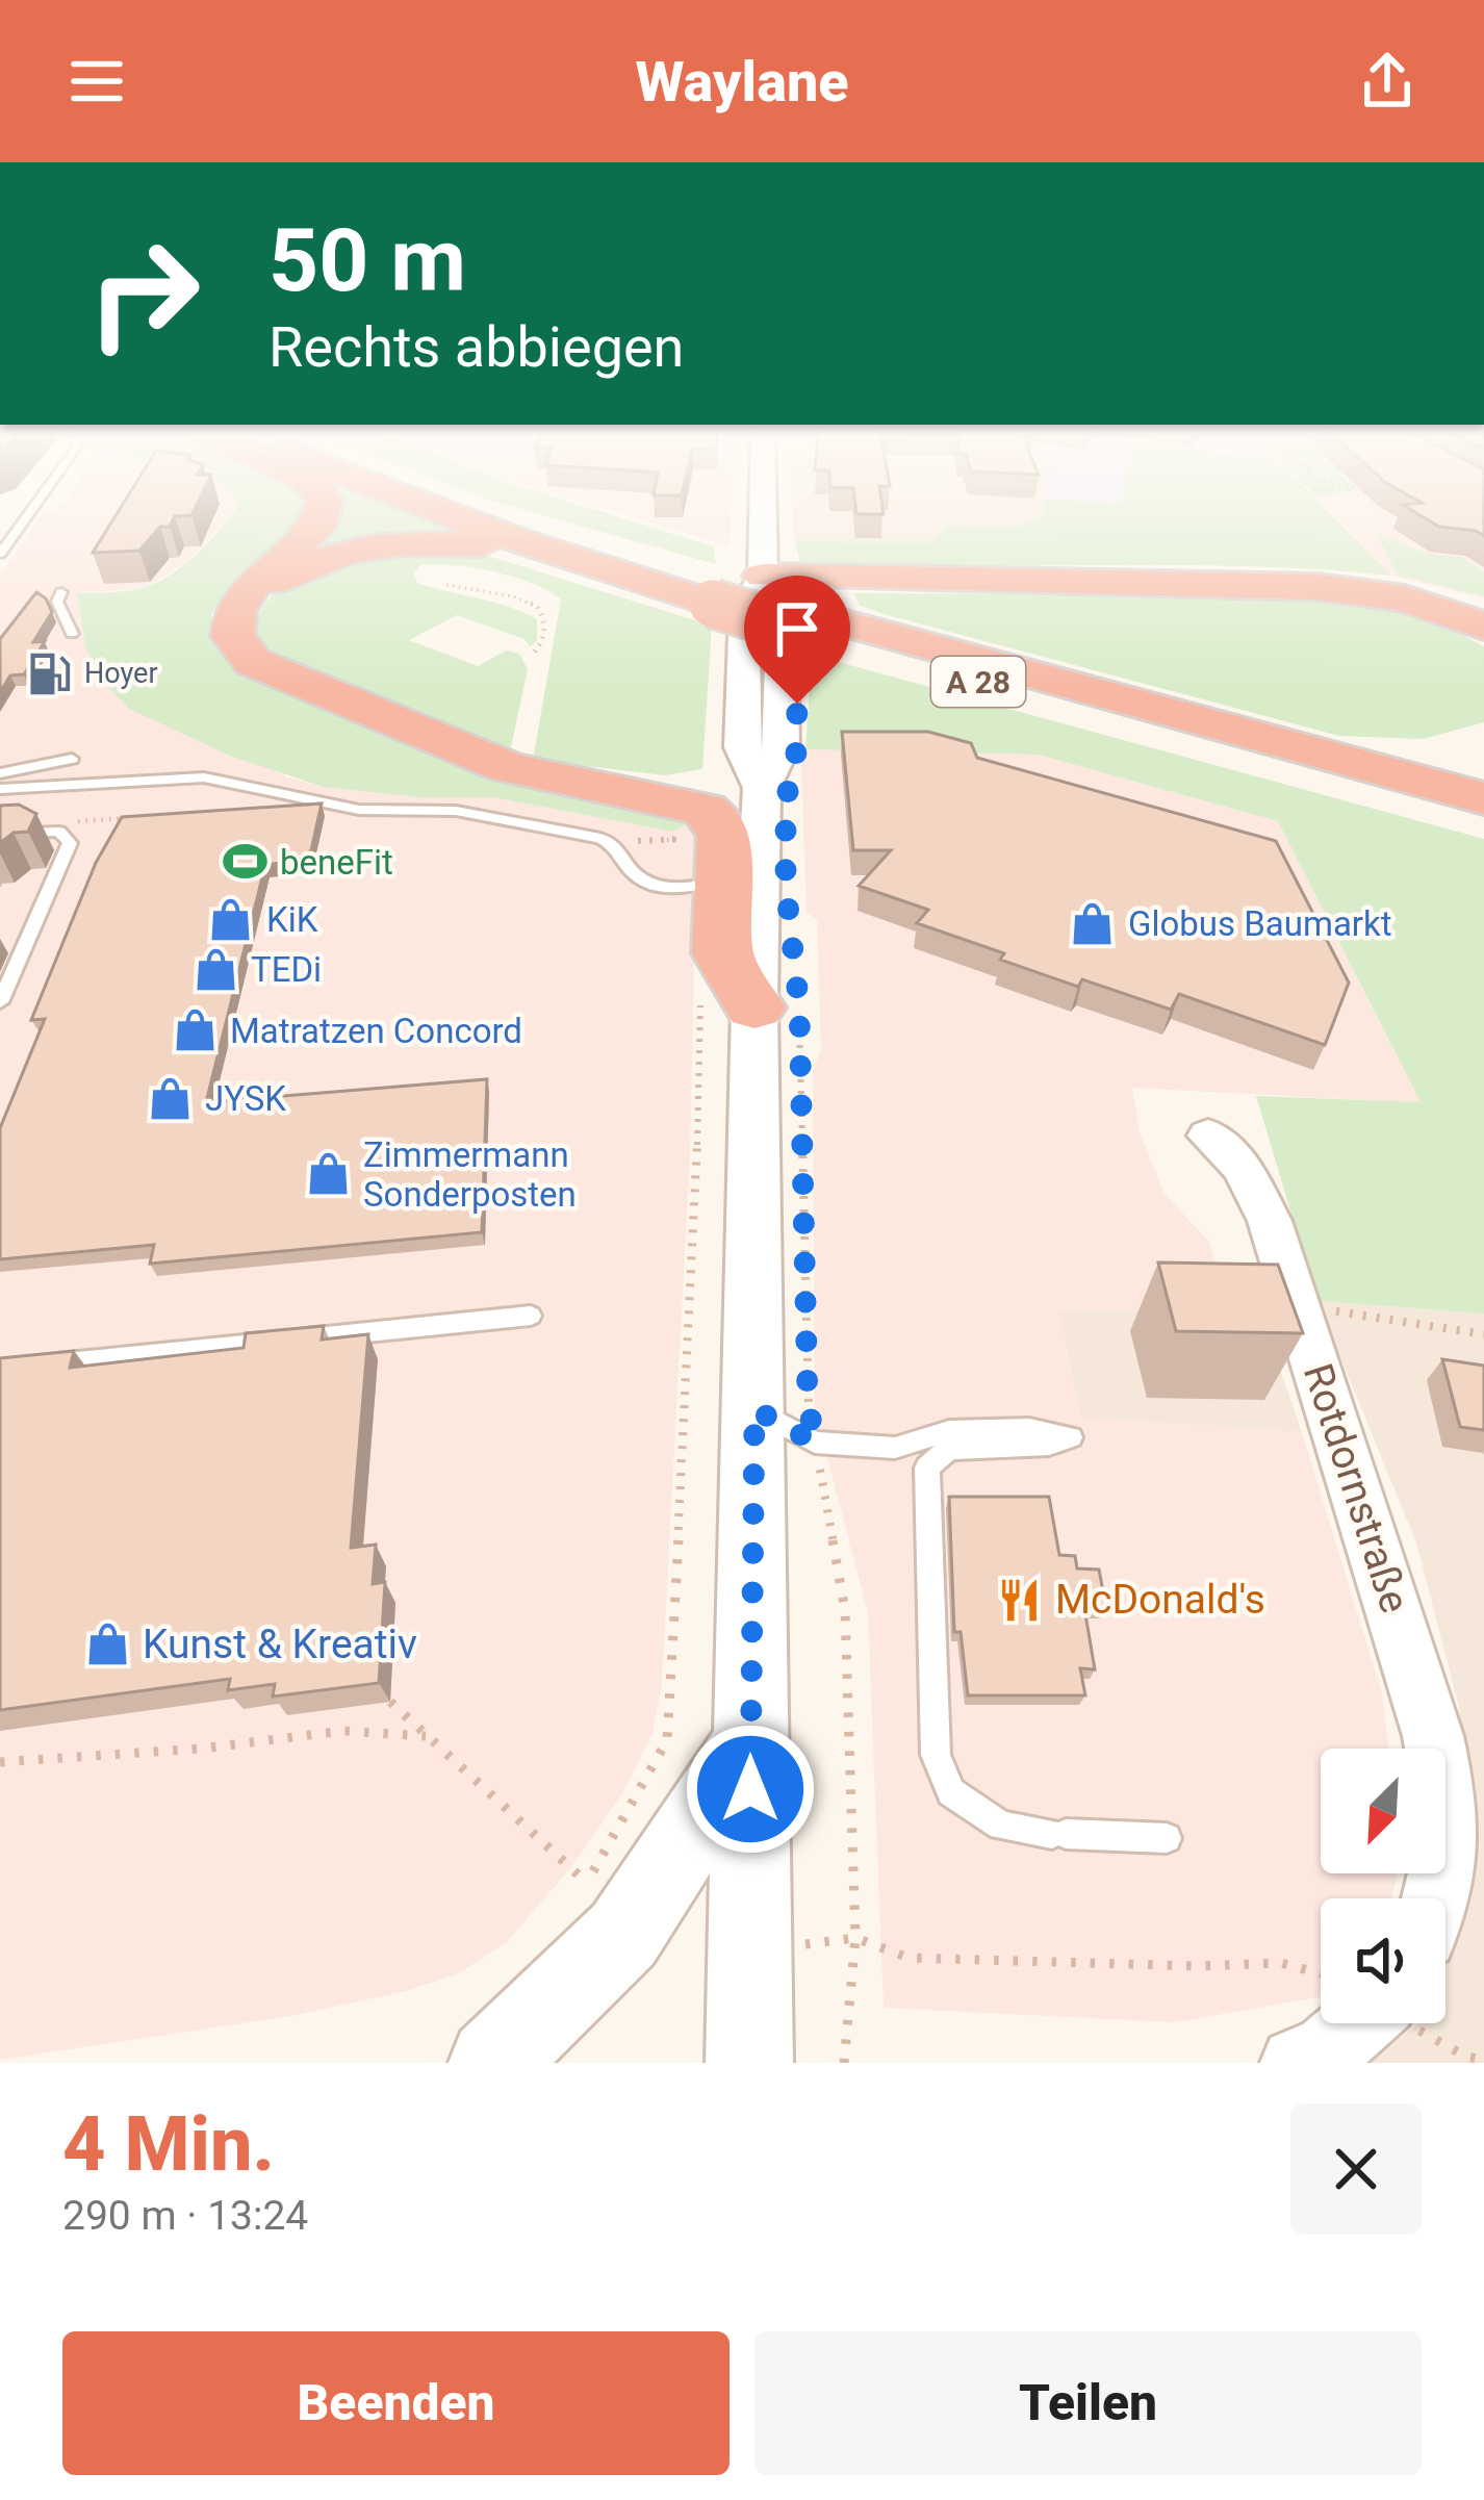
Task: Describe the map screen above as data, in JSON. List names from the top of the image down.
{
  "streets": {
    "highway": ["A 28"],
    "street": ["Rotdornstraße"]
  },
  "places": {
    "fuel station": ["Hoyer"],
    "sports": ["beneFit"],
    "shop": [
      "KiK",
      "Globus Baumarkt",
      "TEDi",
      "Matratzen Concord",
      "JYSK",
      "Zimmermann Sonderposten",
      "Kunst & Kreativ"
    ],
    "restaurant": ["McDonald's"]
  },
  "north": "bottom left",
  "page": {
    "header": "Waylane",
    "turn": ["50 m", "Rechts abbiegen"],
    "heading": ["4 Min.", "290 m · 13:24"],
    "buttons": ["Beenden", "Teilen"]
  }
}
